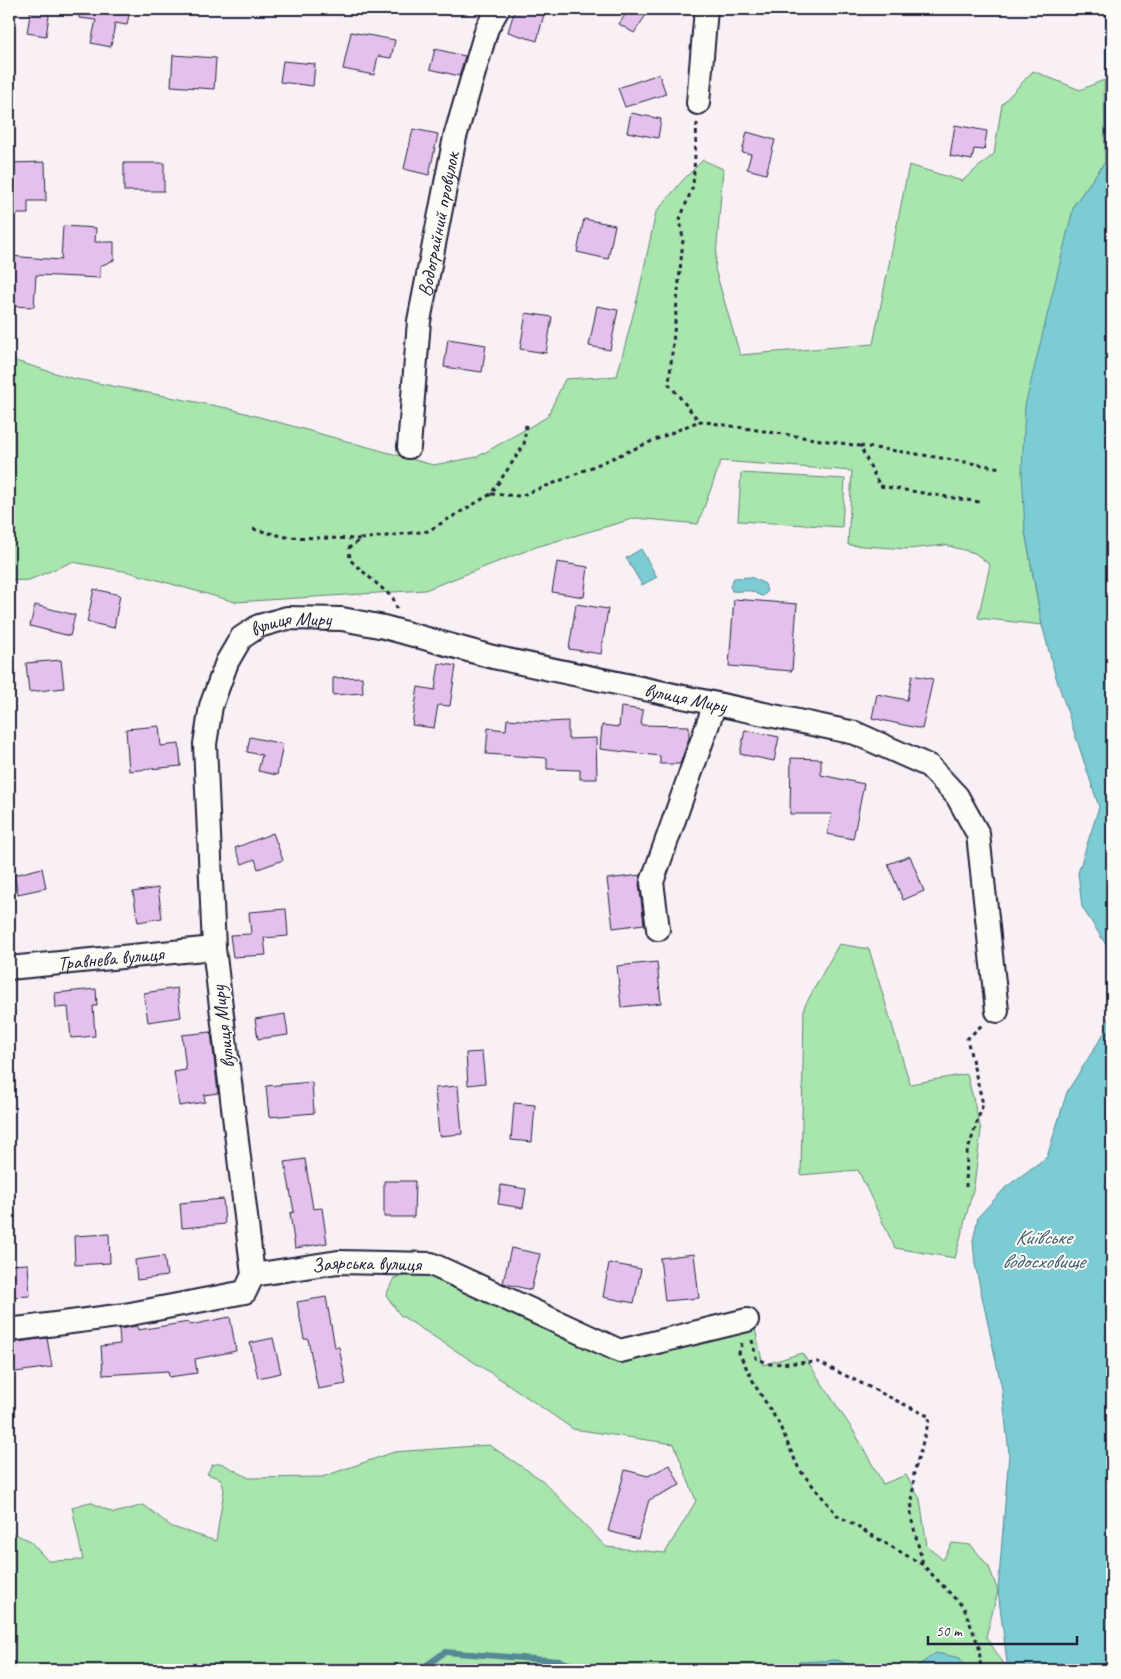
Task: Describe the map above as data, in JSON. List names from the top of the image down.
{
  "streets": {
    "street": [
      "Водограйний провулок",
      "вулиця Миру",
      "Травнева вулиця",
      "Заярська вулиця"
    ]
  },
  "crossings": [
    ["вулиця Миру", "Травнева вулиця"],
    ["вулиця Миру", "Заярська вулиця"]
  ],
  "water": ["Київське водосховище"],
  "scale_bar": "50 m"
}
